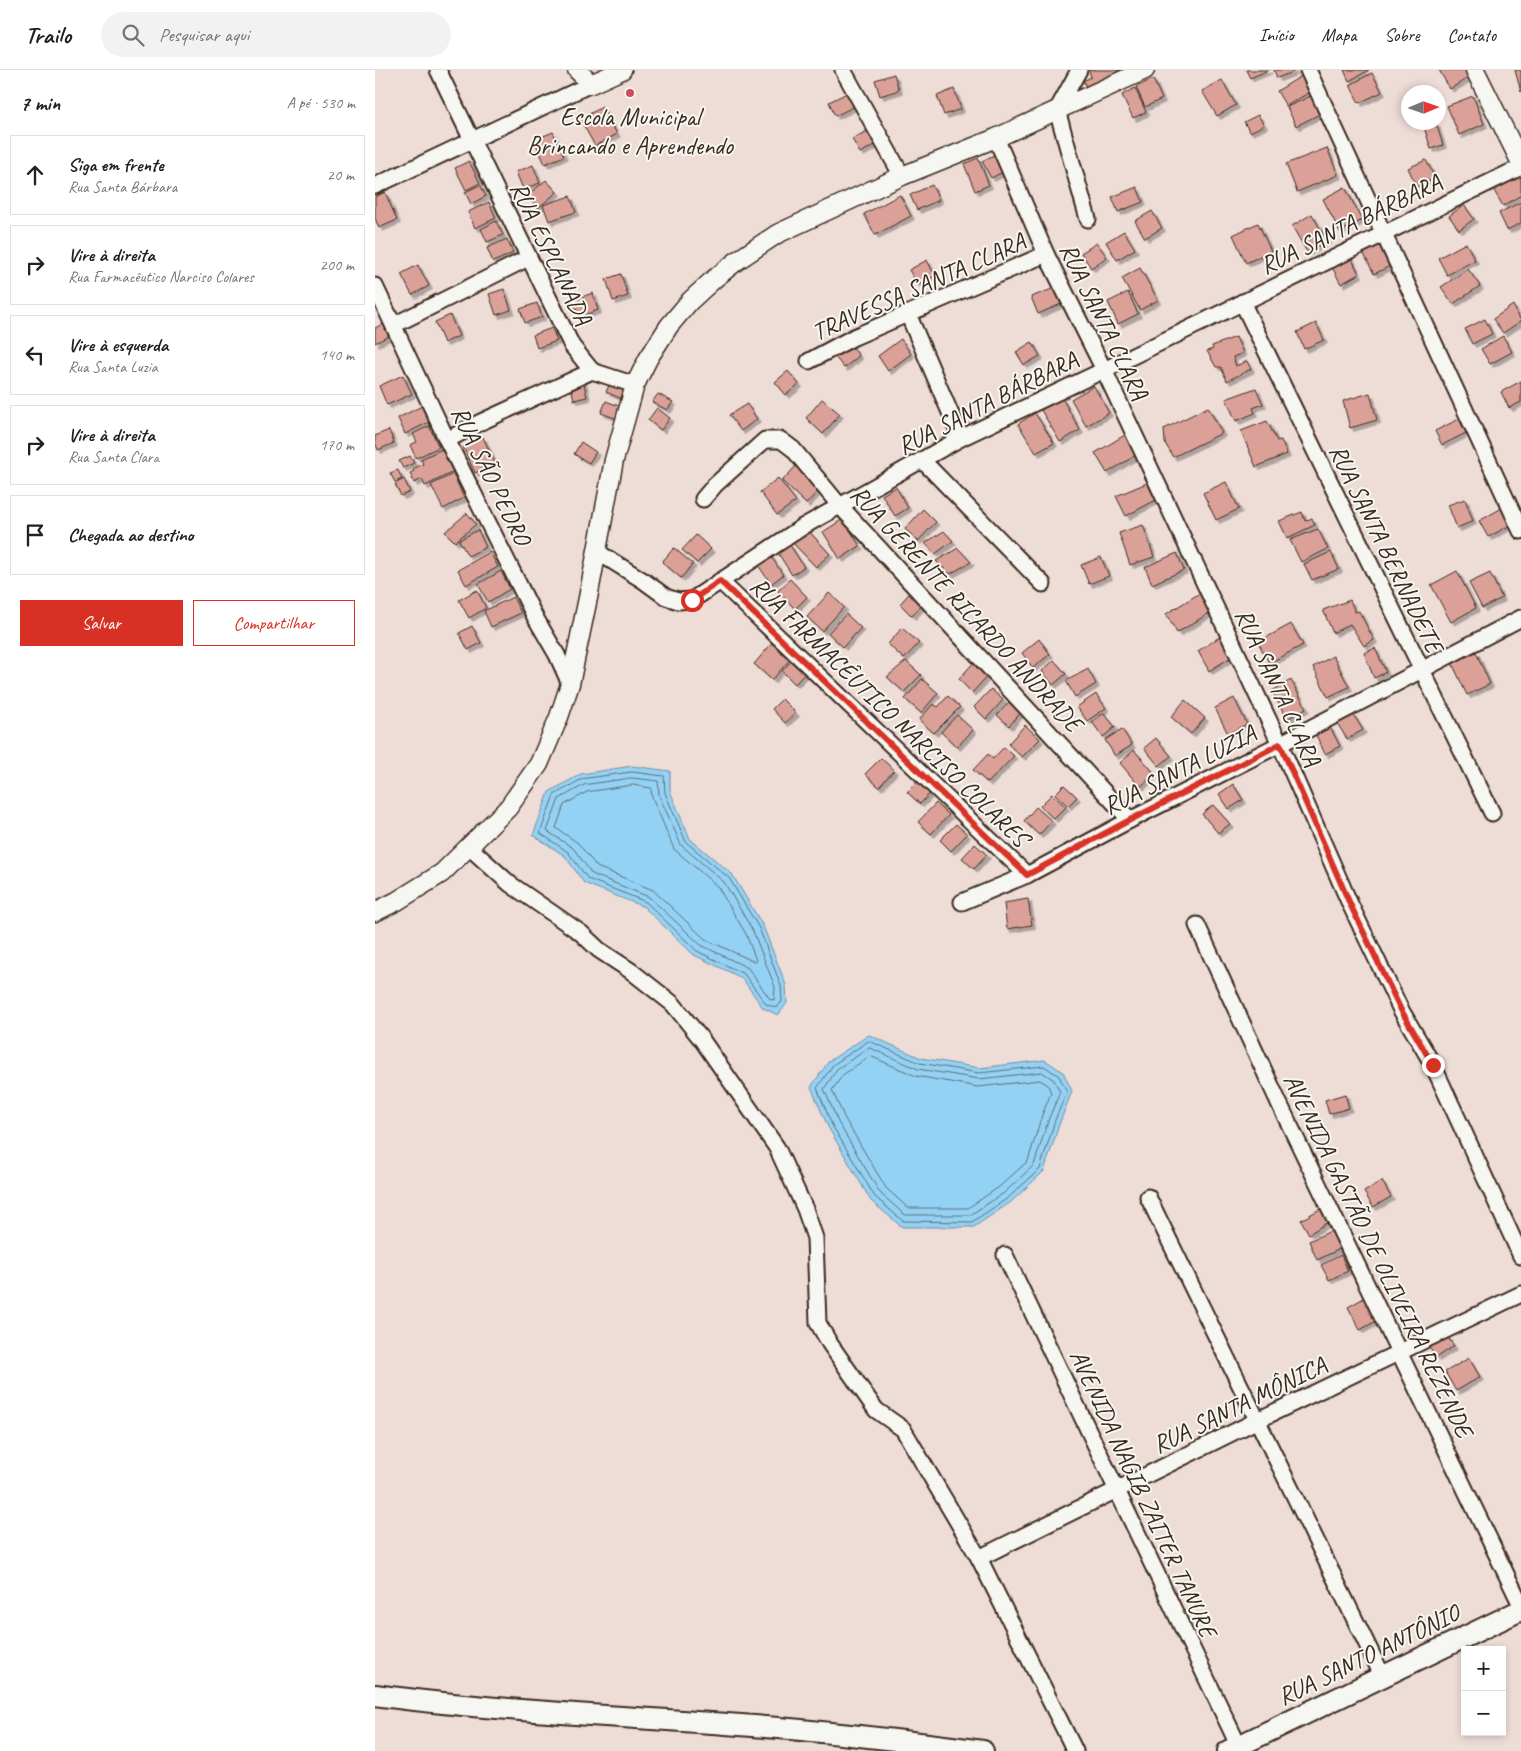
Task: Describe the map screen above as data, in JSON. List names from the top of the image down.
{
  "streets": {
    "main road": ["RUA SANTO ANTÔNIO"],
    "street": [
      "RUA SANTA BÁRBARA",
      "RUA ESPLANADA",
      "TRAVESSA SANTA CLARA",
      "RUA SANTA CLARA",
      "RUA SÃO PEDRO",
      "RUA SANTA BERNADETE",
      "RUA GERENTE RICARDO ANDRADE",
      "RUA FARMACÊUTICO NARCISO COLARES",
      "RUA SANTA LUZIA",
      "AVENIDA GASTÃO DE OLIVEIRA REZENDE",
      "RUA SANTA MÔNICA",
      "AVENIDA NAGIB ZAITER TANURE"
    ]
  },
  "crossings": [
    ["RUA SANTA BÁRBARA", "RUA SANTA CLARA"],
    ["RUA SANTA BÁRBARA", "RUA SANTA BERNADETE"],
    ["RUA SANTA BÁRBARA", "RUA GERENTE RICARDO ANDRADE"],
    ["RUA SANTA BÁRBARA", "RUA FARMACÊUTICO NARCISO COLARES"],
    ["TRAVESSA SANTA CLARA", "RUA SANTA CLARA"],
    ["RUA SANTA CLARA", "RUA SANTA LUZIA"],
    ["RUA SANTA BERNADETE", "RUA SANTA LUZIA"],
    ["RUA GERENTE RICARDO ANDRADE", "RUA SANTA LUZIA"],
    ["RUA FARMACÊUTICO NARCISO COLARES", "RUA SANTA LUZIA"],
    ["AVENIDA GASTÃO DE OLIVEIRA REZENDE", "RUA SANTA MÔNICA"],
    ["RUA SANTA MÔNICA", "AVENIDA NAGIB ZAITER TANURE"],
    ["AVENIDA NAGIB ZAITER TANURE", "RUA SANTO ANTÔNIO"]
  ],
  "places": ["Escola Municipal Brincando e Aprendendo"],
  "north": "right",
  "page": {
    "header": "Trailo",
    "search": "Pesquisar aqui",
    "nav": [
      "Início",
      "Mapa",
      "Sobre",
      "Contato"
    ],
    "heading": ["7 min", "A pé · 530 m"],
    "list": [
      ["Siga em frente", "Rua Santa Bárbara", "20 m"],
      ["Vire à direita", "Rua Farmacêutico Narciso Colares", "200 m"],
      ["Vire à esquerda", "Rua Santa Luzia", "140 m"],
      ["Vire à direita", "Rua Santa Clara", "170 m"],
      "Chegada ao destino"
    ],
    "buttons": ["Salvar", "Compartilhar"],
    "map_buttons": ["+", "−"]
  }
}
